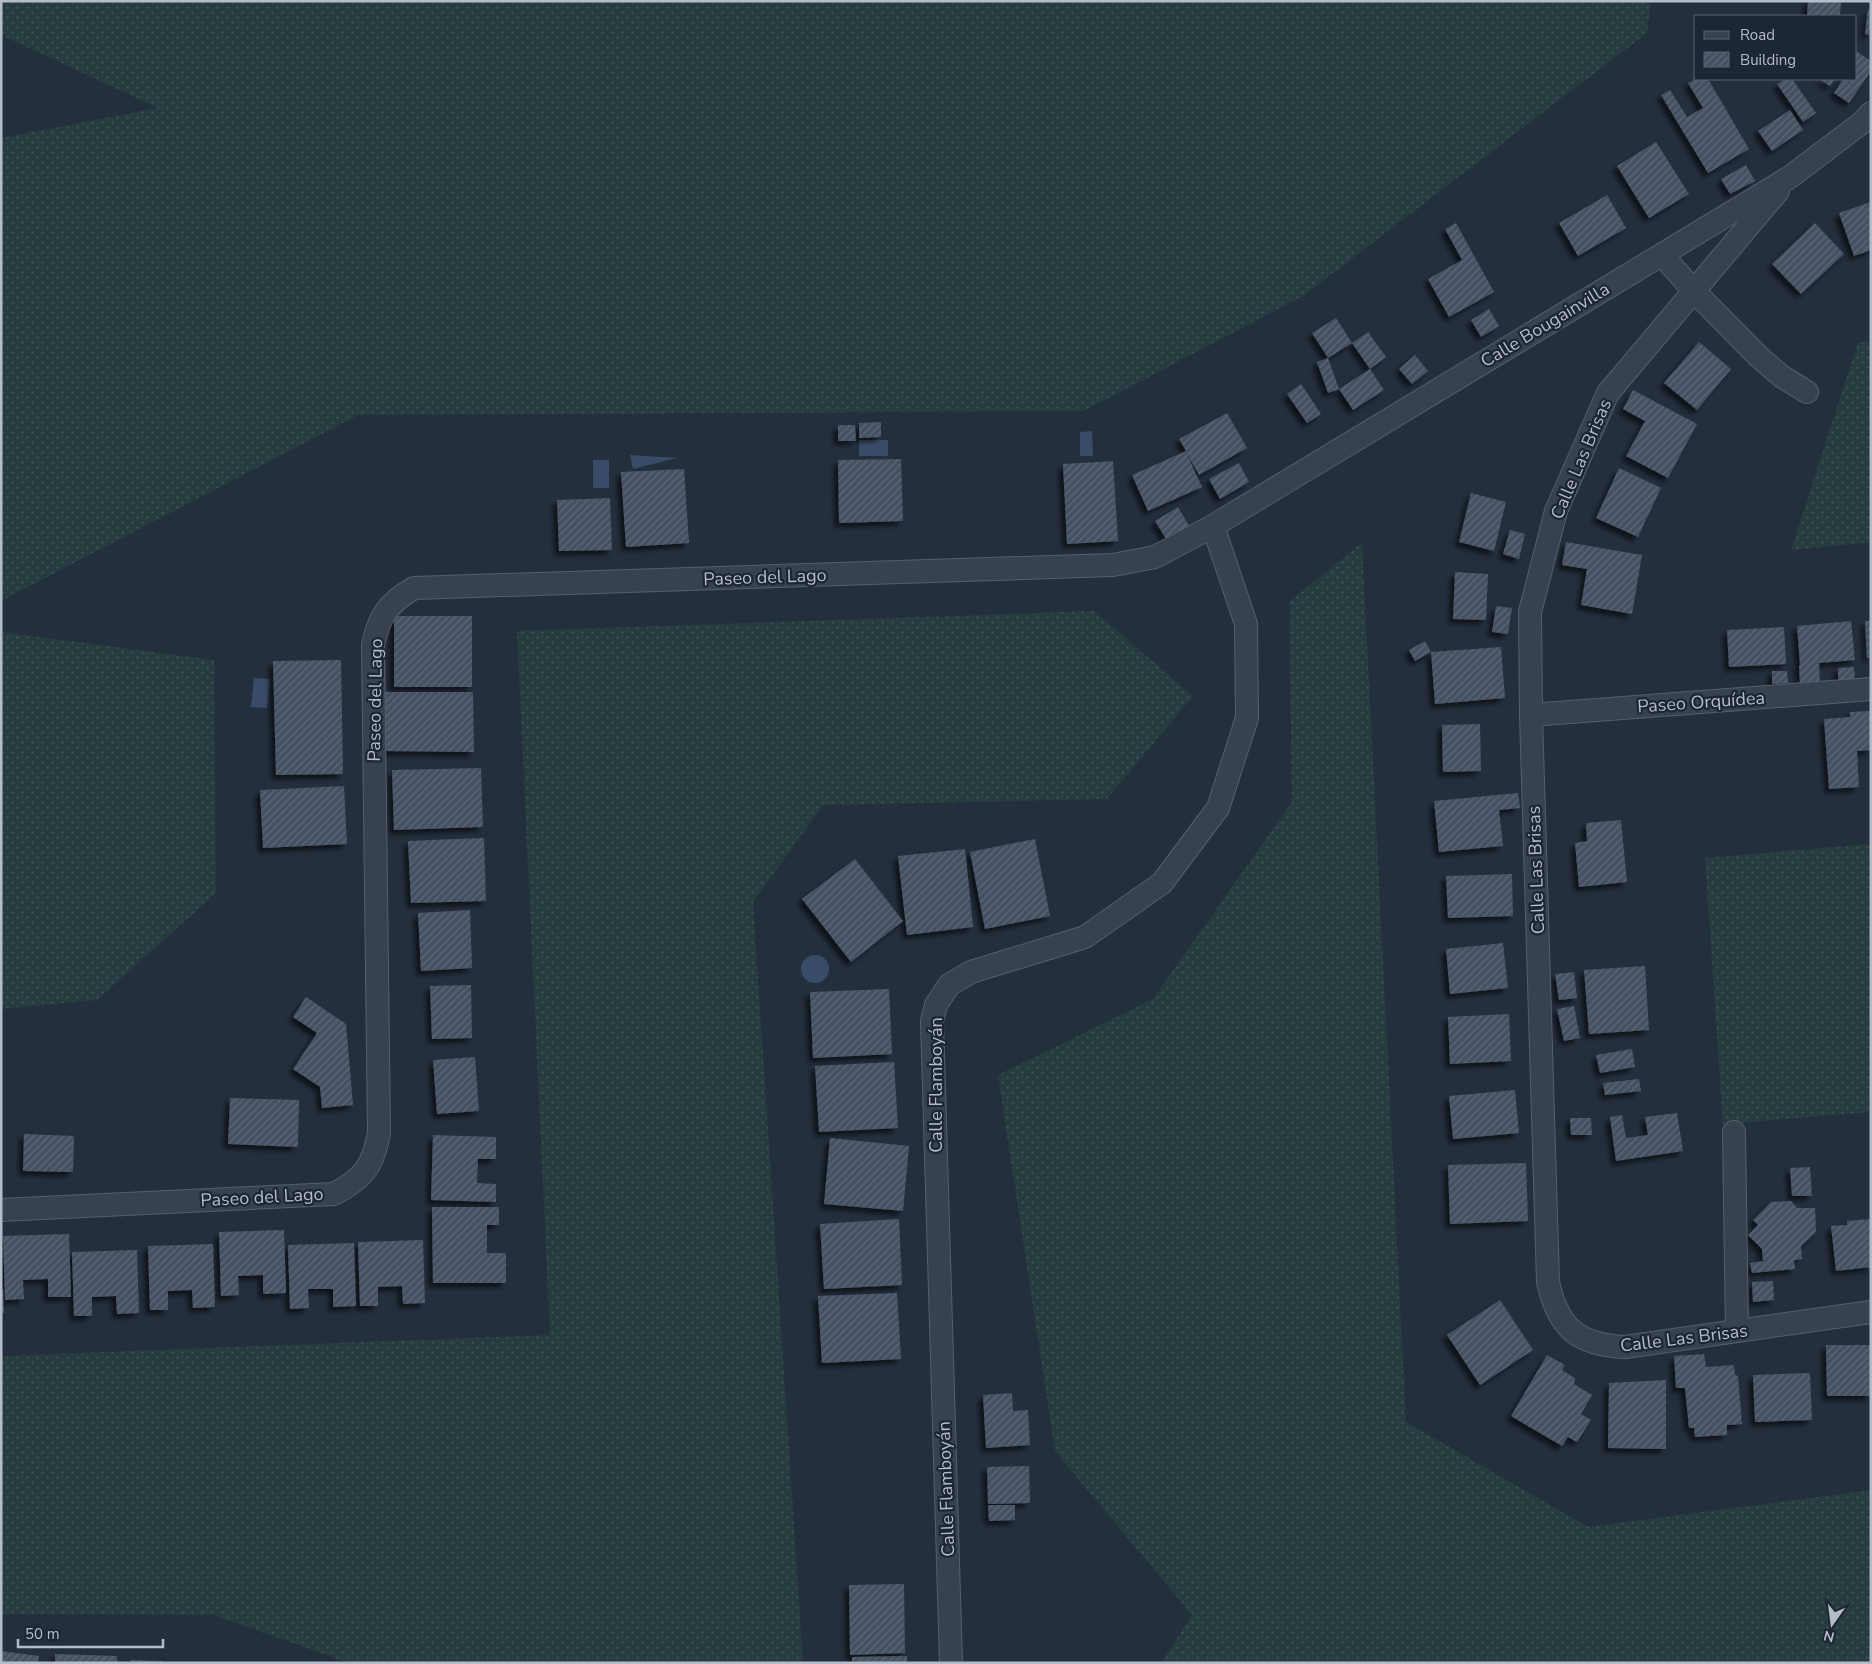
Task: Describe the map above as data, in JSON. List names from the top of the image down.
{
  "streets": {
    "street": [
      "Calle Bougainvilla",
      "Calle Las Brisas",
      "Paseo del Lago",
      "Paseo Orquídea",
      "Calle Flamboyán"
    ]
  },
  "crossings": [
    ["Calle Bougainvilla", "Calle Las Brisas"],
    ["Calle Bougainvilla", "Paseo del Lago"],
    ["Calle Bougainvilla", "Calle Flamboyán"],
    ["Calle Las Brisas", "Paseo Orquídea"],
    ["Paseo del Lago", "Calle Flamboyán"]
  ],
  "legend": ["Road", "Building"],
  "scale_bar": "50 m",
  "north": "bottom"
}
